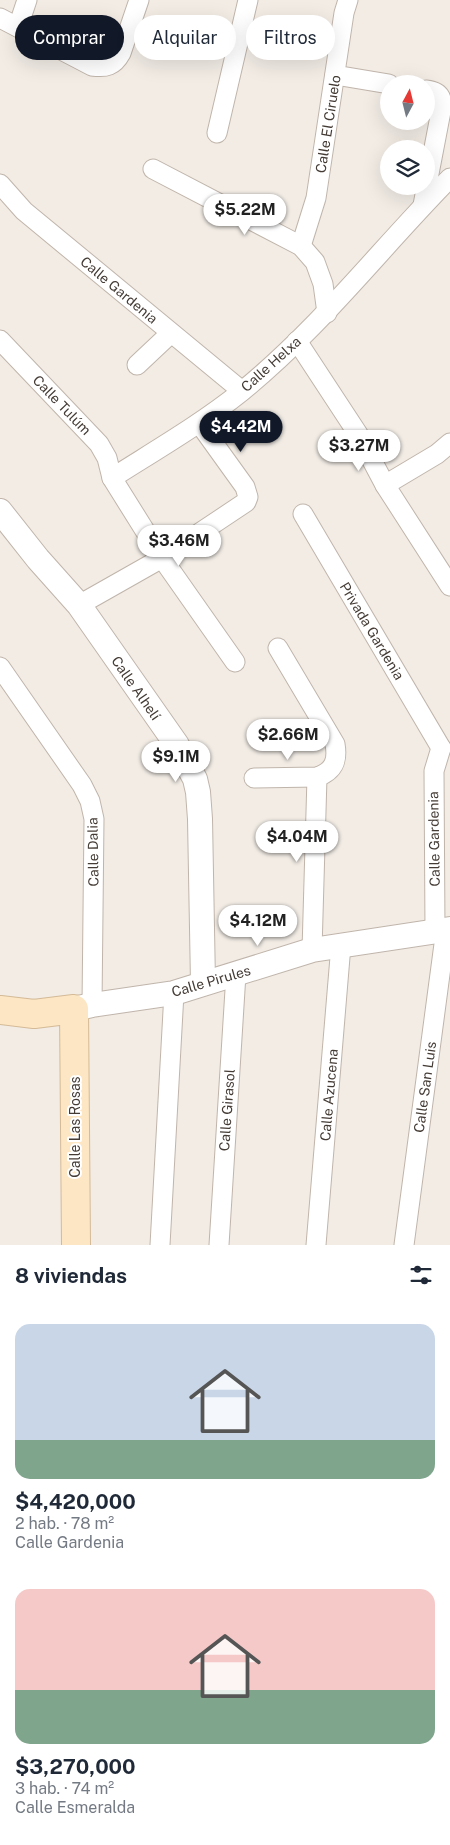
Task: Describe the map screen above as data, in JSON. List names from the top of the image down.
{
  "streets": {
    "main road": ["Calle Pirules", "Calle Las Rosas"],
    "street": [
      "Calle El Ciruelo",
      "Calle Gardenia",
      "Calle Helxa",
      "Calle Tulúm",
      "Privada Gardenia",
      "Calle Alhelí",
      "Calle Dalia",
      "Calle San Luis",
      "Calle Azucena",
      "Calle Girasol"
    ]
  },
  "crossings": [
    ["Calle Gardenia", "Calle Helxa"],
    ["Calle Gardenia", "Privada Gardenia"],
    ["Calle Gardenia", "Calle Pirules"],
    ["Calle Gardenia", "Calle San Luis"],
    ["Calle Helxa", "Calle Tulúm"],
    ["Calle Alhelí", "Calle Pirules"],
    ["Calle Dalia", "Calle Pirules"],
    ["Calle Dalia", "Calle Las Rosas"],
    ["Calle Pirules", "Calle San Luis"],
    ["Calle Pirules", "Calle Azucena"],
    ["Calle Pirules", "Calle Girasol"],
    ["Calle Pirules", "Calle Las Rosas"]
  ],
  "north": "top",
  "page": {
    "chip": ["Comprar", "Alquilar", "Filtros"],
    "price": [
      "$5.22M",
      "$4.42M",
      "$3.27M",
      "$3.46M",
      "$2.66M",
      "$9.1M",
      "$4.04M",
      "$4.12M"
    ],
    "heading": "8 viviendas",
    "list": [
      {
        "name": "$4,420,000",
        "note": "2 hab. · 78 m² · Calle Gardenia"
      },
      {
        "name": "$3,270,000",
        "note": "3 hab. · 74 m² · Calle Esmeralda"
      }
    ]
  }
}
